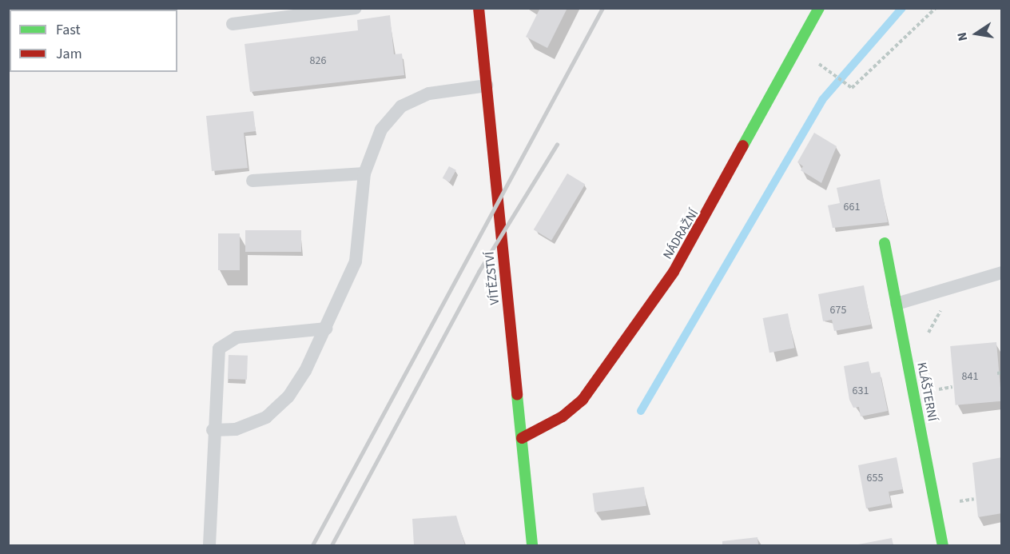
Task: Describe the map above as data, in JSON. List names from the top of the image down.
{
  "streets": {
    "street": ["NÁDRAŽNÍ", "VÍTĚZSTVÍ", "KLÁŠTERNÍ"]
  },
  "crossings": [
    ["NÁDRAŽNÍ", "VÍTĚZSTVÍ"]
  ],
  "house_numbers": [
    "826",
    "661",
    "675",
    "841",
    "631",
    "655"
  ],
  "legend": ["Fast", "Jam"],
  "north": "left"
}
